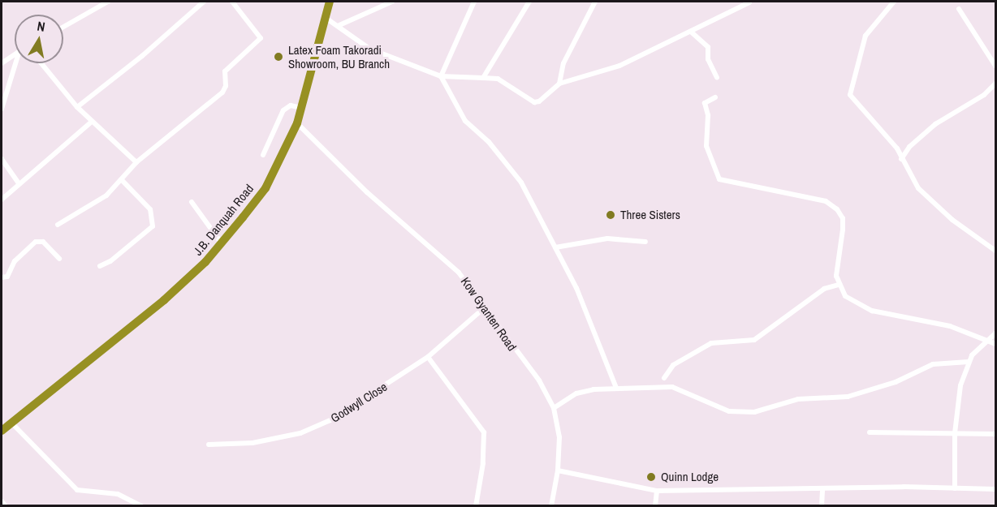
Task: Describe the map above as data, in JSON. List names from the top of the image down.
{
  "streets": {
    "highway": ["J.B. Danquah Road"],
    "street": ["Kow Gyanten Road", "Godwyll Close"]
  },
  "crossings": [
    ["J.B. Danquah Road", "Kow Gyanten Road"],
    ["Kow Gyanten Road", "Godwyll Close"]
  ],
  "places": ["Latex Foam Takoradi Showroom, BU Branch", "Three Sisters", "Quinn Lodge"],
  "north": "top"
}
